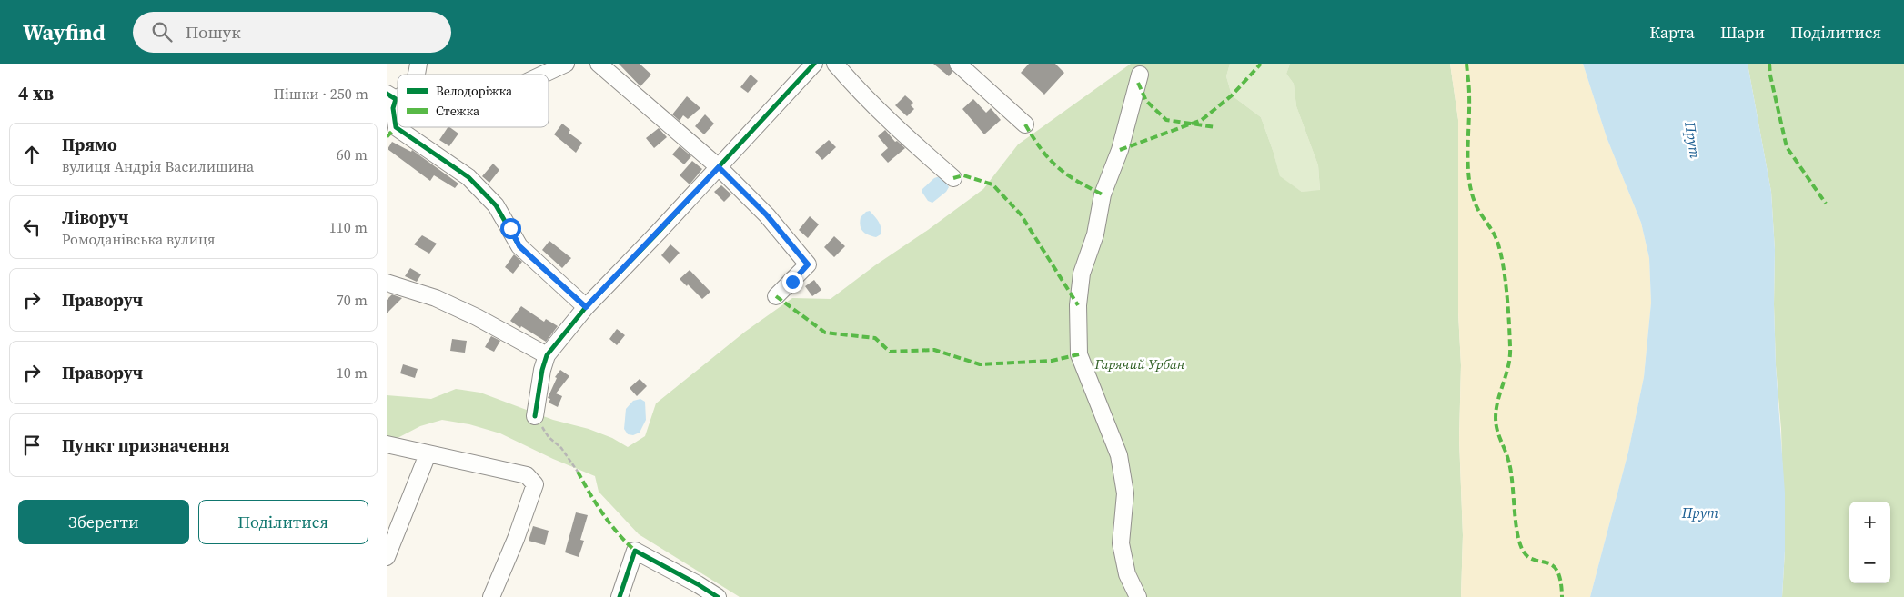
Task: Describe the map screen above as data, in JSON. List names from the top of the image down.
{
  "water": ["Прут"],
  "parks": ["Гарячий Урбан"],
  "legend": ["Велодоріжка", "Стежка"],
  "page": {
    "header": "Wayfind",
    "search": "Пошук",
    "nav": ["Карта", "Шари", "Поділитися"],
    "heading": ["4 хв", "Пішки · 250 m"],
    "list": [
      ["Прямо", "вулиця Андрія Василишина", "60 m"],
      ["Ліворуч", "Ромоданівська вулиця", "110 m"],
      ["Праворуч", "70 m"],
      ["Праворуч", "10 m"],
      "Пункт призначення"
    ],
    "buttons": ["Зберегти", "Поділитися"],
    "map_buttons": ["+", "−"]
  }
}
